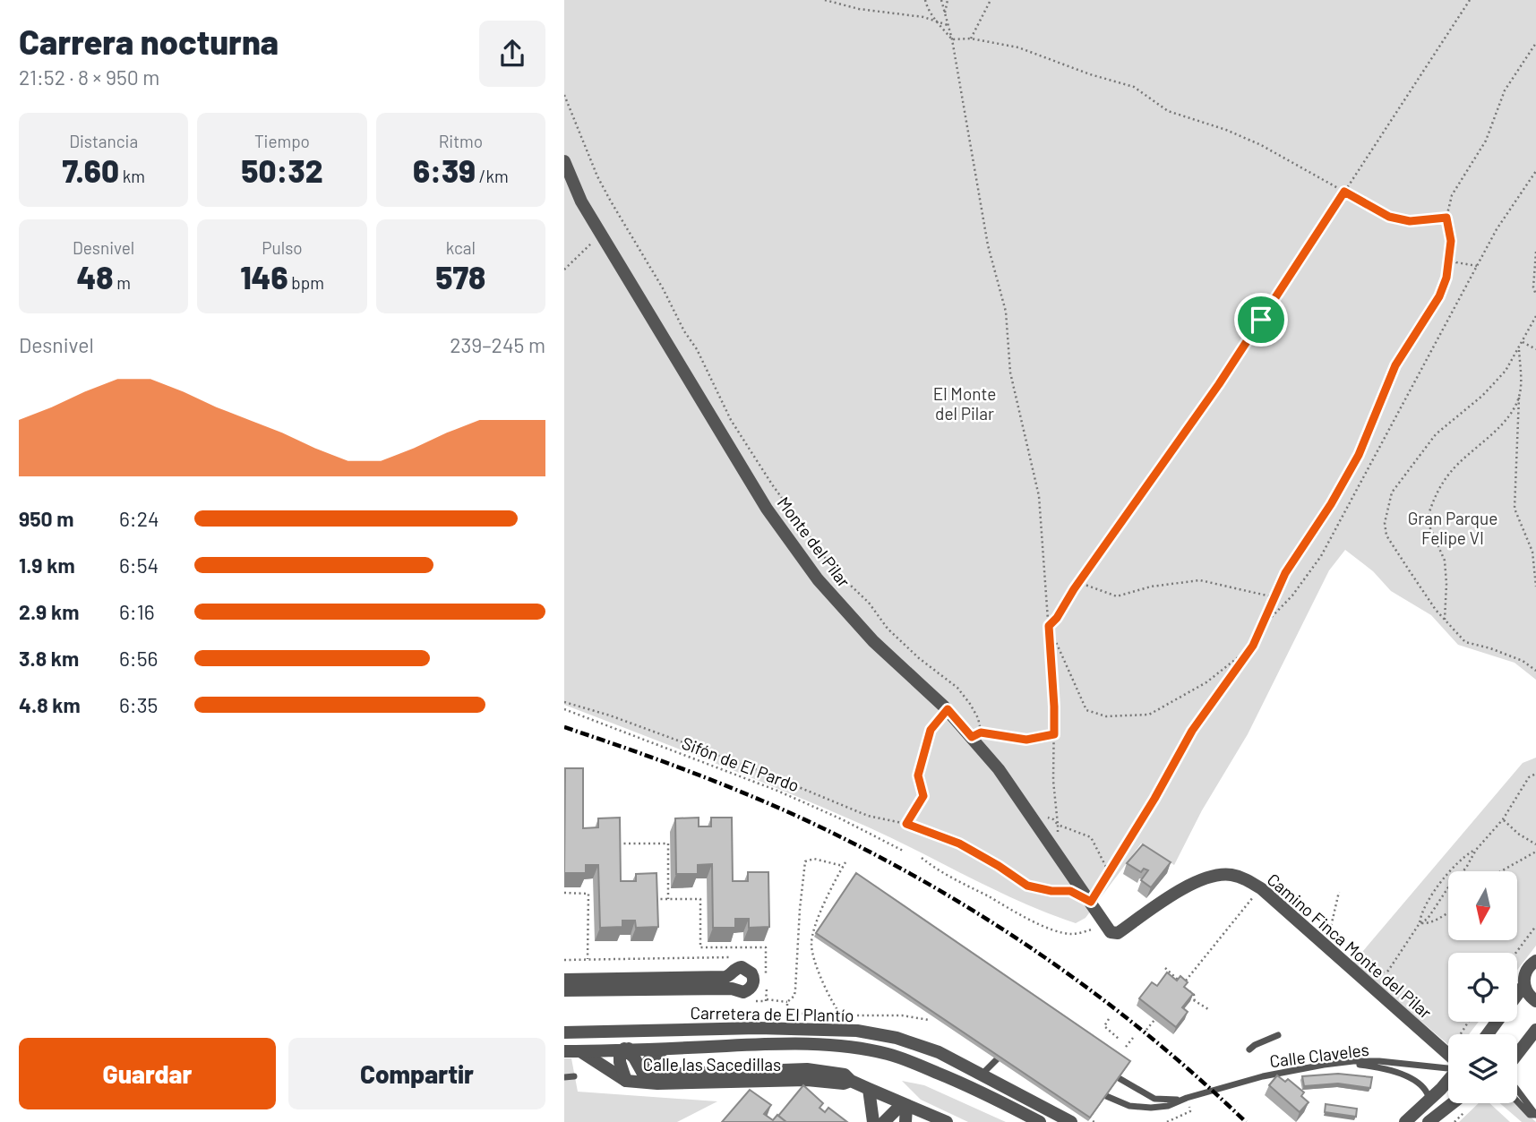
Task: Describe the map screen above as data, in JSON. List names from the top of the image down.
{
  "streets": {
    "street": [
      "Monte del Pilar",
      "Camino Finca Monte del Pilar",
      "Carretera de El Plantío",
      "Calle las Sacedillas"
    ],
    "lane": ["Calle Claveles"],
    "path": ["Sifón de El Pardo"]
  },
  "crossings": [
    ["Carretera de El Plantío", "Calle las Sacedillas"]
  ],
  "parks": ["El Monte del Pilar", "Gran Parque Felipe VI"],
  "north": "bottom",
  "page": {
    "heading": ["Carrera nocturna", "21:52 · 8 × 950 m"],
    "stats": [
      ["Distancia", "7.60 km"],
      ["Tiempo", "50:32"],
      ["Ritmo", "6:39 /km"],
      ["Desnivel", "48 m"],
      ["Pulso", "146 bpm"],
      ["kcal", "578"]
    ],
    "chart": ["Desnivel", "239–245 m"],
    "list": [
      {
        "name": "950 m",
        "note": "6:24"
      },
      {
        "name": "1.9 km",
        "note": "6:54"
      },
      {
        "name": "2.9 km",
        "note": "6:16"
      },
      {
        "name": "3.8 km",
        "note": "6:56"
      },
      {
        "name": "4.8 km",
        "note": "6:35"
      }
    ],
    "buttons": ["Guardar", "Compartir"]
  }
}
